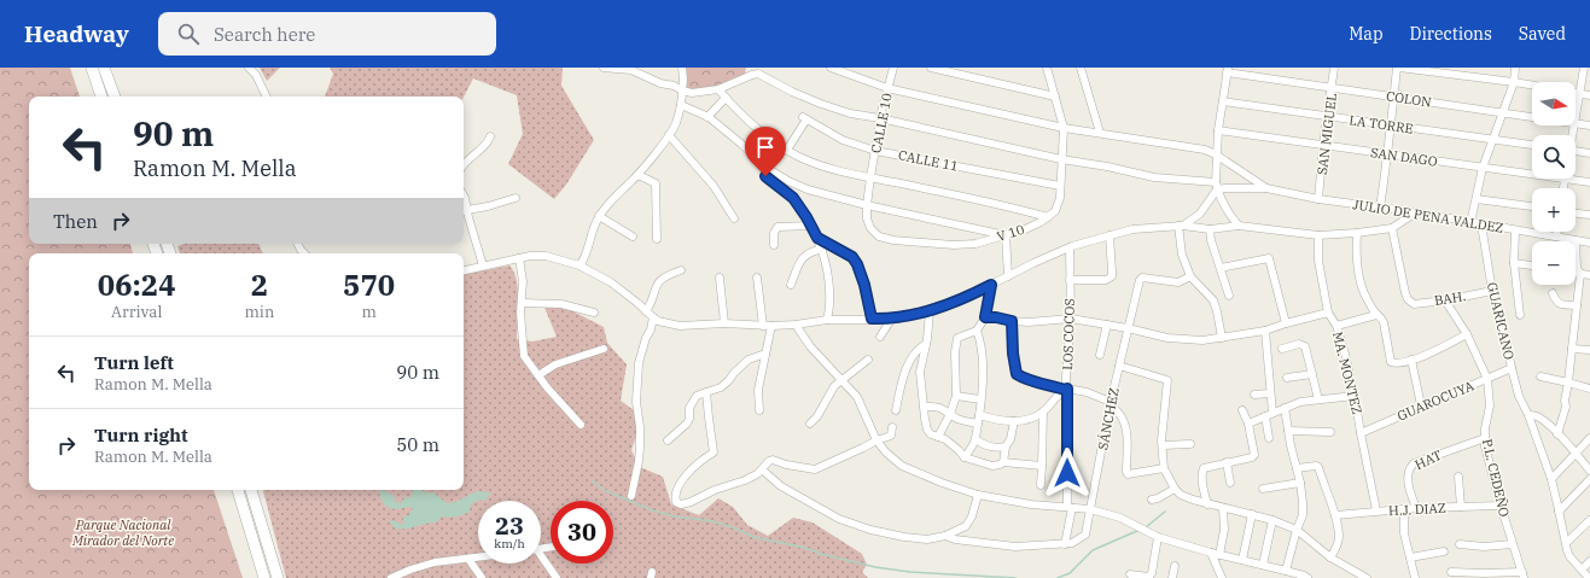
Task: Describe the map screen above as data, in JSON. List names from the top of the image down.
{
  "streets": {
    "street": [
      "COLON",
      "CALLE 10",
      "LA TORRE",
      "SAN MIGUEL",
      "SAN DAGO",
      "CALLE 11",
      "JULIO DE PENA VALDEZ",
      "V 10",
      "BAH.",
      "GUARICANO",
      "LOS COCOS",
      "MA. MONTEZ",
      "GUAROCUYA",
      "SÁNCHEZ",
      "HAT",
      "P.L. CEDEÑO",
      "H.J. DIAZ"
    ]
  },
  "crossings": [
    ["COLON", "SAN MIGUEL"],
    ["CALLE 10", "CALLE 11"],
    ["CALLE 10", "JULIO DE PENA VALDEZ"],
    ["CALLE 10", "V 10"],
    ["LA TORRE", "SAN MIGUEL"],
    ["SAN MIGUEL", "SAN DAGO"],
    ["SAN MIGUEL", "JULIO DE PENA VALDEZ"],
    ["JULIO DE PENA VALDEZ", "GUARICANO"],
    ["BAH.", "GUARICANO"],
    ["BAH.", "P.L. CEDEÑO"],
    ["GUARICANO", "GUAROCUYA"],
    ["LOS COCOS", "SÁNCHEZ"],
    ["MA. MONTEZ", "GUAROCUYA"],
    ["MA. MONTEZ", "H.J. DIAZ"],
    ["GUAROCUYA", "P.L. CEDEÑO"],
    ["HAT", "P.L. CEDEÑO"],
    ["HAT", "H.J. DIAZ"],
    ["P.L. CEDEÑO", "H.J. DIAZ"]
  ],
  "parks": ["Parque Nacional Mirador del Norte"],
  "north": "right",
  "page": {
    "header": "Headway",
    "search": "Search here",
    "nav": ["Map", "Directions", "Saved"],
    "map_buttons": ["+", "−"],
    "turn": ["90 m", "Ramon M. Mella"],
    "then": "Then",
    "eta": [
      "06:24",
      "Arrival",
      "2",
      "min",
      "570",
      "m"
    ],
    "list": [
      {
        "name": "Turn left",
        "note": "Ramon M. Mella",
        "value": "90 m"
      },
      {
        "name": "Turn right",
        "note": "Ramon M. Mella",
        "value": "50 m"
      }
    ],
    "speed": "23 km/h",
    "limit": "30"
  }
}
